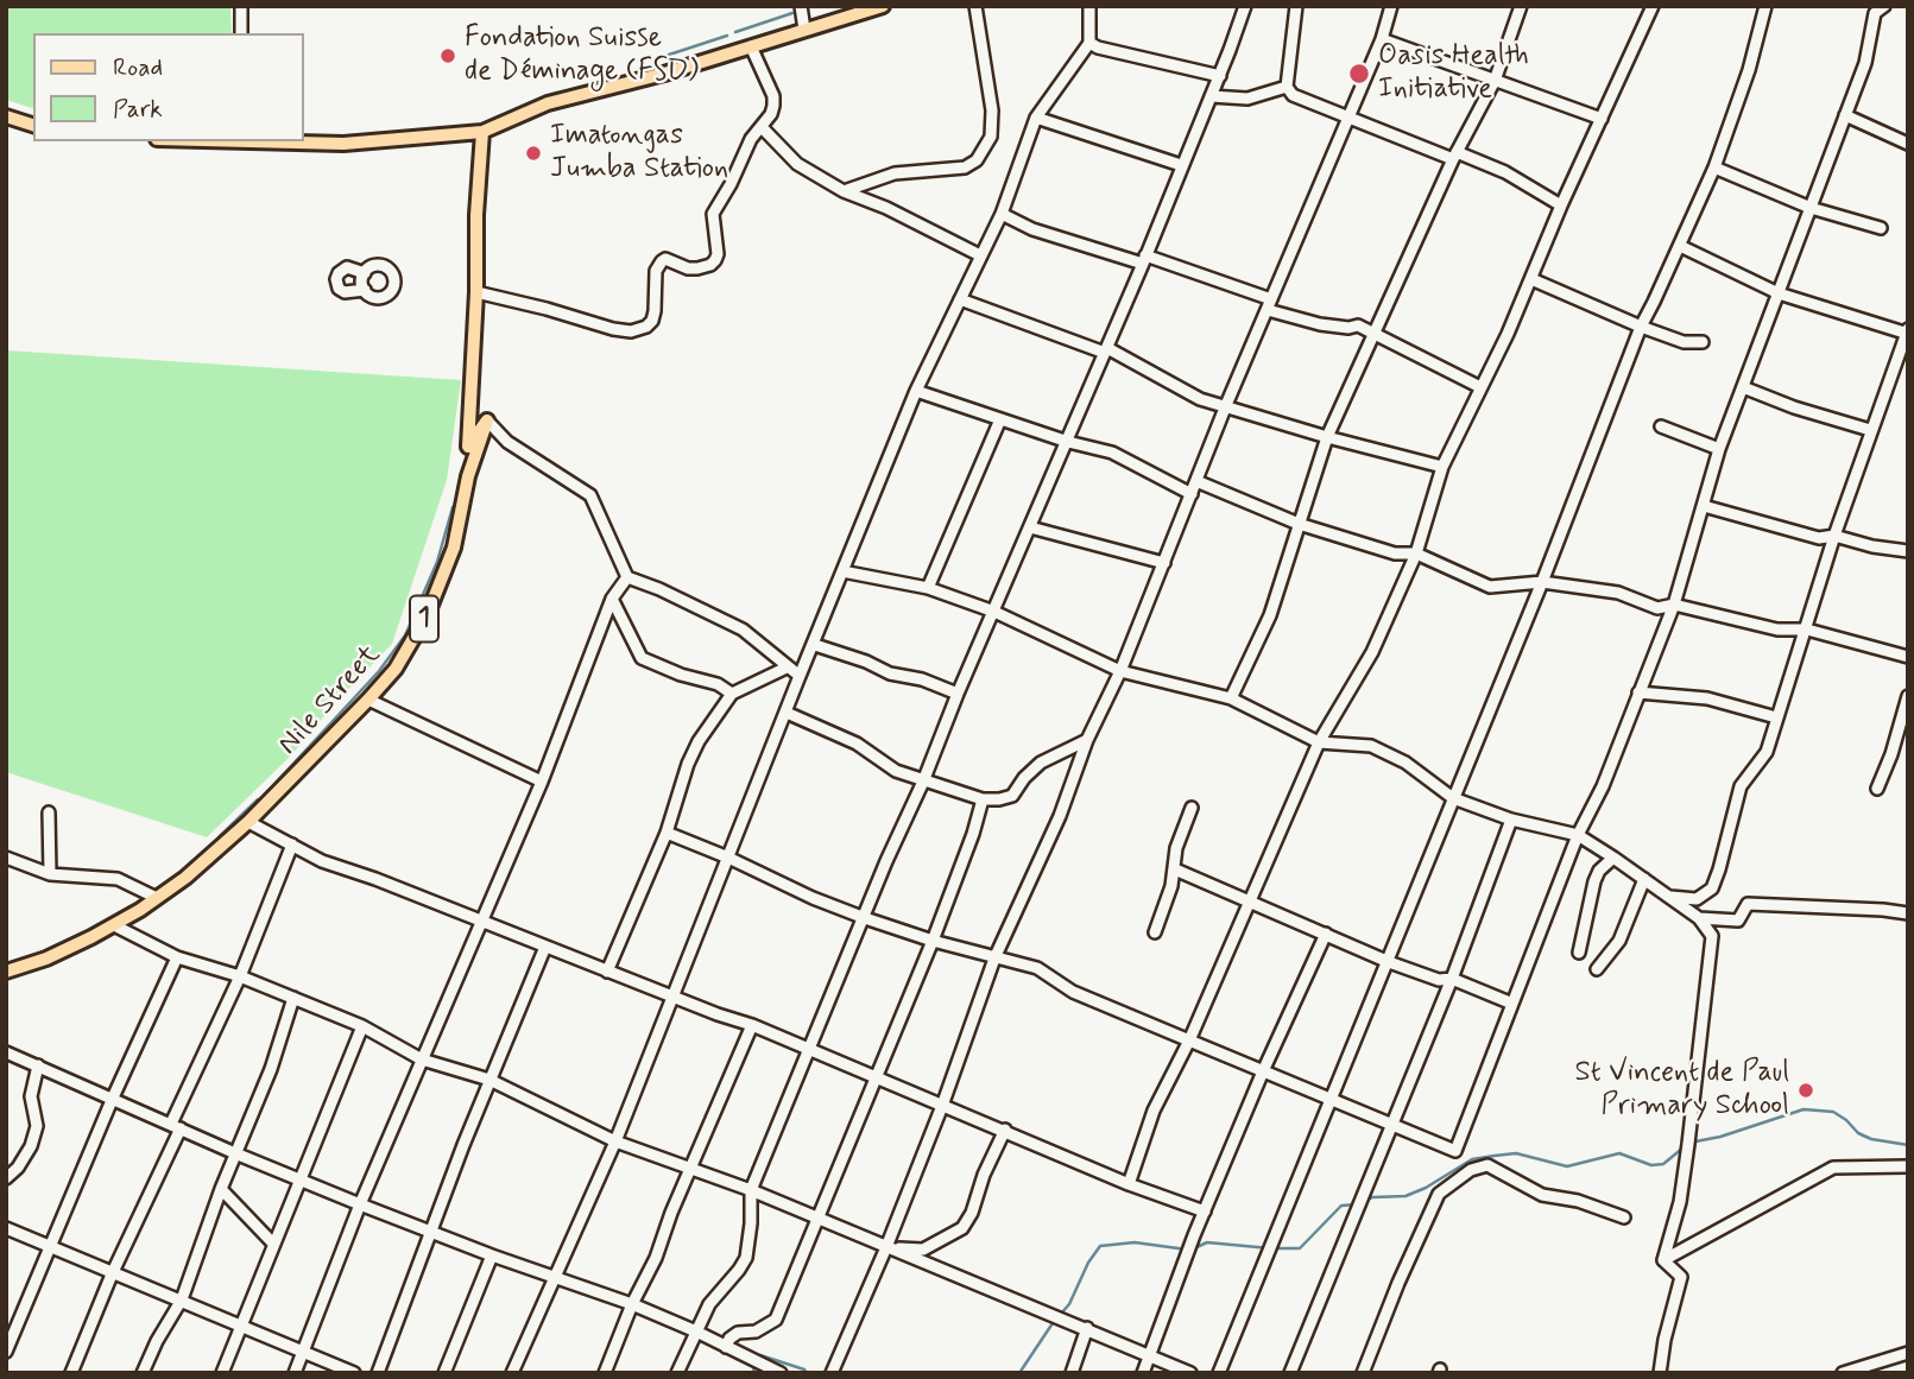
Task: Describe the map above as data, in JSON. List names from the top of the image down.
{
  "streets": {
    "main road": ["1", "Nile Street"]
  },
  "places": [
    "Fondation Suisse de Déminage (FSD)",
    "Oasis Health Initiative",
    "Imatongas Jumba Station",
    "St Vincent de Paul Primary School"
  ],
  "legend": ["Road", "Park"]
}
